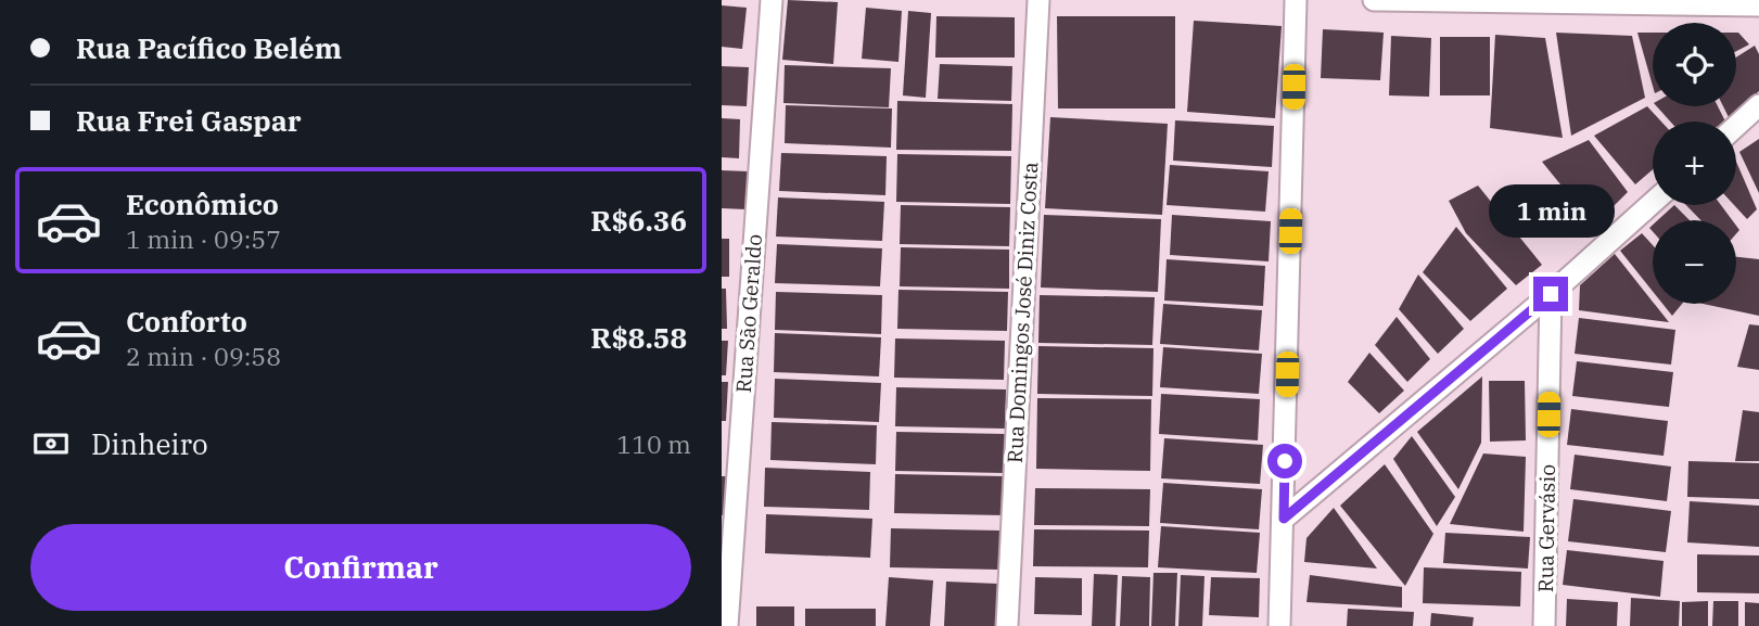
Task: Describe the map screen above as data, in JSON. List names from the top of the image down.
{
  "streets": {
    "street": ["Rua Domingos José Diniz Costa", "Rua São Geraldo", "Rua Gervásio"]
  },
  "page": {
    "banner": ["Rua Pacífico Belém", "Rua Frei Gaspar"],
    "map_buttons": ["+", "−"],
    "list": [
      {
        "name": "Econômico",
        "note": "1 min · 09:57",
        "value": "R$6.36"
      },
      {
        "name": "Conforto",
        "note": "2 min · 09:58",
        "value": "R$8.58"
      }
    ],
    "bubble": "1 min",
    "pay": ["Dinheiro", "110 m"],
    "buttons": "Confirmar"
  }
}
